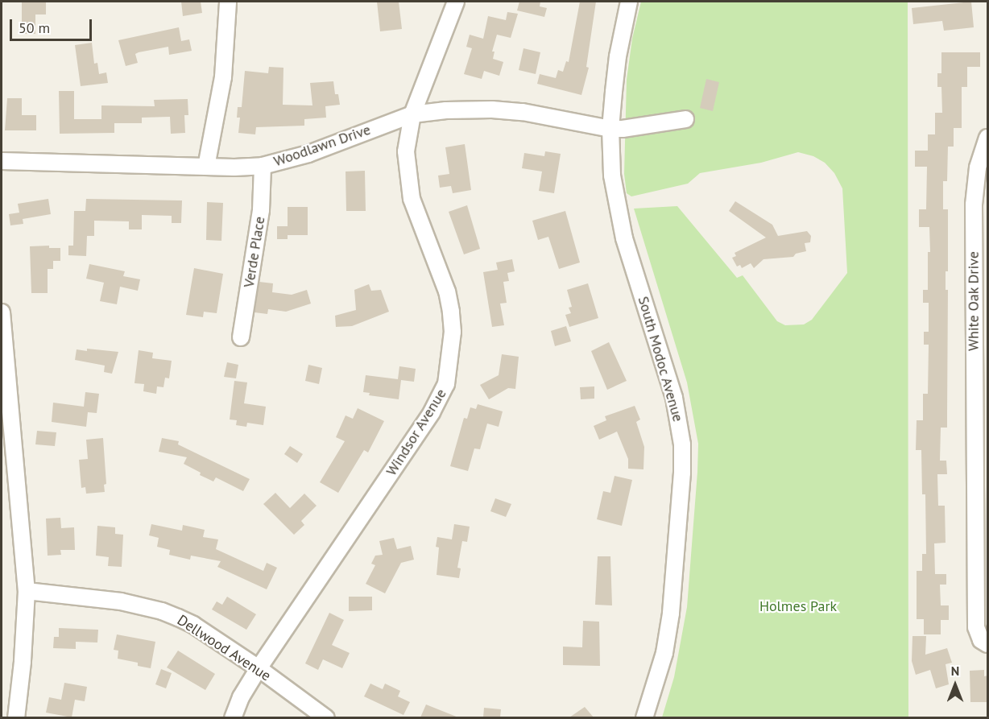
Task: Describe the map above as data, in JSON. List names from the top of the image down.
{
  "streets": {
    "street": [
      "Woodlawn Drive",
      "Verde Place",
      "White Oak Drive",
      "South Modoc Avenue",
      "Windsor Avenue",
      "Dellwood Avenue"
    ]
  },
  "crossings": [
    ["Woodlawn Drive", "Verde Place"],
    ["Woodlawn Drive", "South Modoc Avenue"],
    ["Woodlawn Drive", "Windsor Avenue"],
    ["Windsor Avenue", "Dellwood Avenue"]
  ],
  "parks": ["Holmes Park"],
  "scale_bar": "50 m",
  "north": "top"
}
